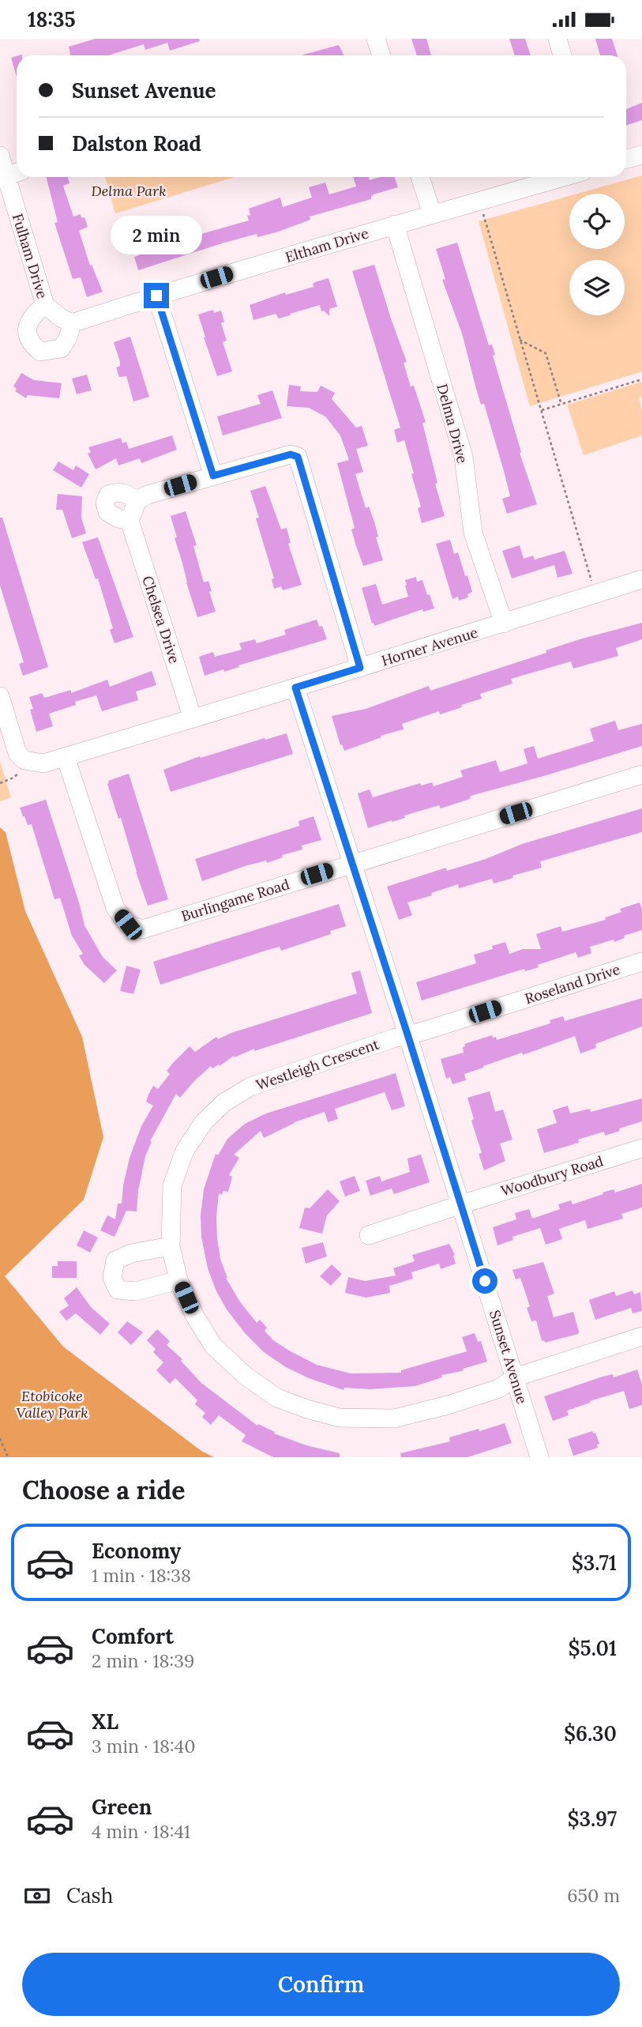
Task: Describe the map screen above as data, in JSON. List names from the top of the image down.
{
  "streets": {
    "street": [
      "Eltham Drive",
      "Fulham Drive",
      "Delma Drive",
      "Chelsea Drive",
      "Horner Avenue",
      "Burlingame Road",
      "Roseland Drive",
      "Westleigh Crescent",
      "Woodbury Road",
      "Sunset Avenue"
    ]
  },
  "crossings": [
    ["Eltham Drive", "Fulham Drive"],
    ["Eltham Drive", "Delma Drive"],
    ["Delma Drive", "Horner Avenue"],
    ["Chelsea Drive", "Horner Avenue"],
    ["Horner Avenue", "Burlingame Road"],
    ["Horner Avenue", "Sunset Avenue"],
    ["Burlingame Road", "Sunset Avenue"],
    ["Roseland Drive", "Westleigh Crescent"],
    ["Roseland Drive", "Sunset Avenue"],
    ["Westleigh Crescent", "Sunset Avenue"],
    ["Woodbury Road", "Sunset Avenue"]
  ],
  "parks": ["Delma Park", "Etobicoke Valley Park"],
  "page": {
    "status": "18:35",
    "banner": ["Sunset Avenue", "Dalston Road"],
    "bubble": "2 min",
    "heading": "Choose a ride",
    "list": [
      {
        "name": "Economy",
        "note": "1 min · 18:38",
        "value": "$3.71"
      },
      {
        "name": "Comfort",
        "note": "2 min · 18:39",
        "value": "$5.01"
      },
      {
        "name": "XL",
        "note": "3 min · 18:40",
        "value": "$6.30"
      },
      {
        "name": "Green",
        "note": "4 min · 18:41",
        "value": "$3.97"
      }
    ],
    "pay": ["Cash", "650 m"],
    "buttons": "Confirm"
  }
}
